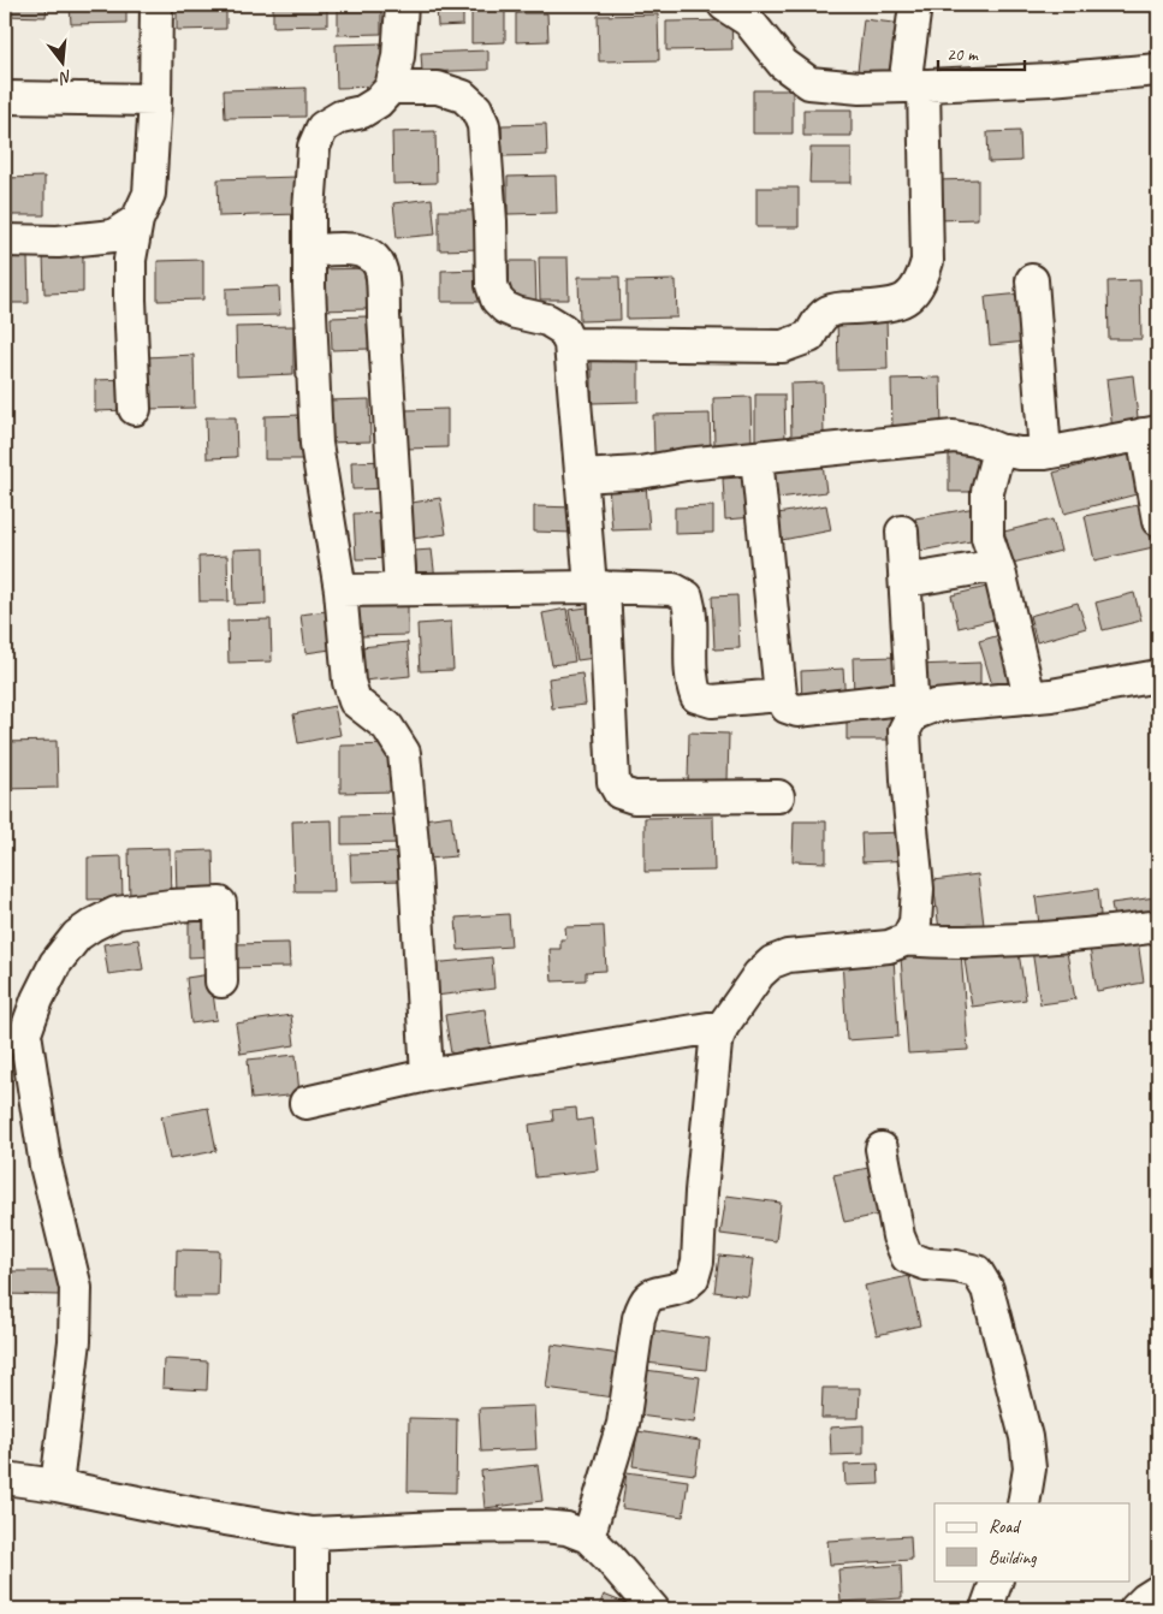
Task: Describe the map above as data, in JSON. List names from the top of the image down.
{
  "legend": ["Road", "Building"],
  "scale_bar": "20 m",
  "north": "bottom"
}
